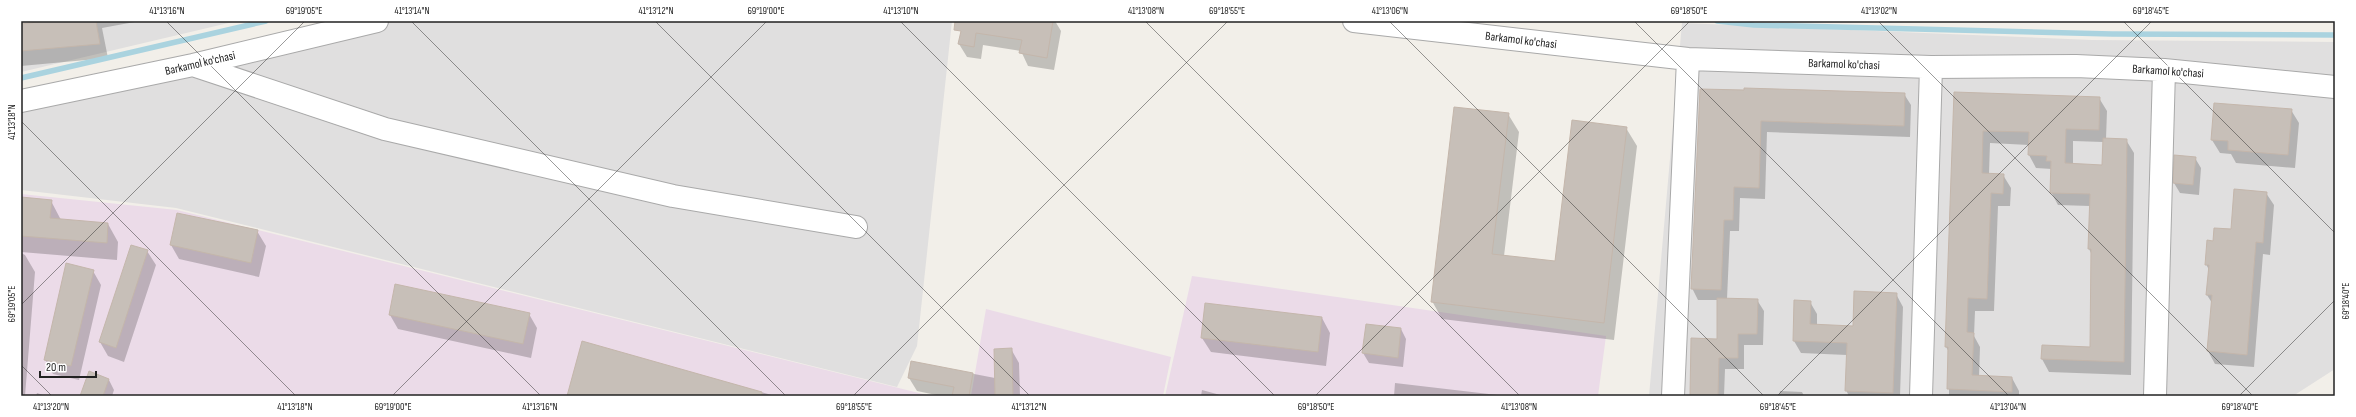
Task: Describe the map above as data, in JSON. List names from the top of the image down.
{
  "streets": {
    "street": ["Barkamol ko'chasi"]
  },
  "scale_bar": "20 m",
  "coordinates": [
    "41°13'16\"N",
    "69°19'05\"E",
    "41°13'14\"N",
    "41°13'12\"N",
    "69°19'00\"E",
    "41°13'10\"N",
    "41°13'08\"N",
    "69°18'55\"E",
    "41°13'06\"N",
    "69°18'50\"E",
    "41°13'02\"N",
    "69°18'45\"E",
    "41°13'18\"N",
    "69°18'40\"E",
    "41°13'20\"N",
    "41°13'04\"N"
  ]
}
